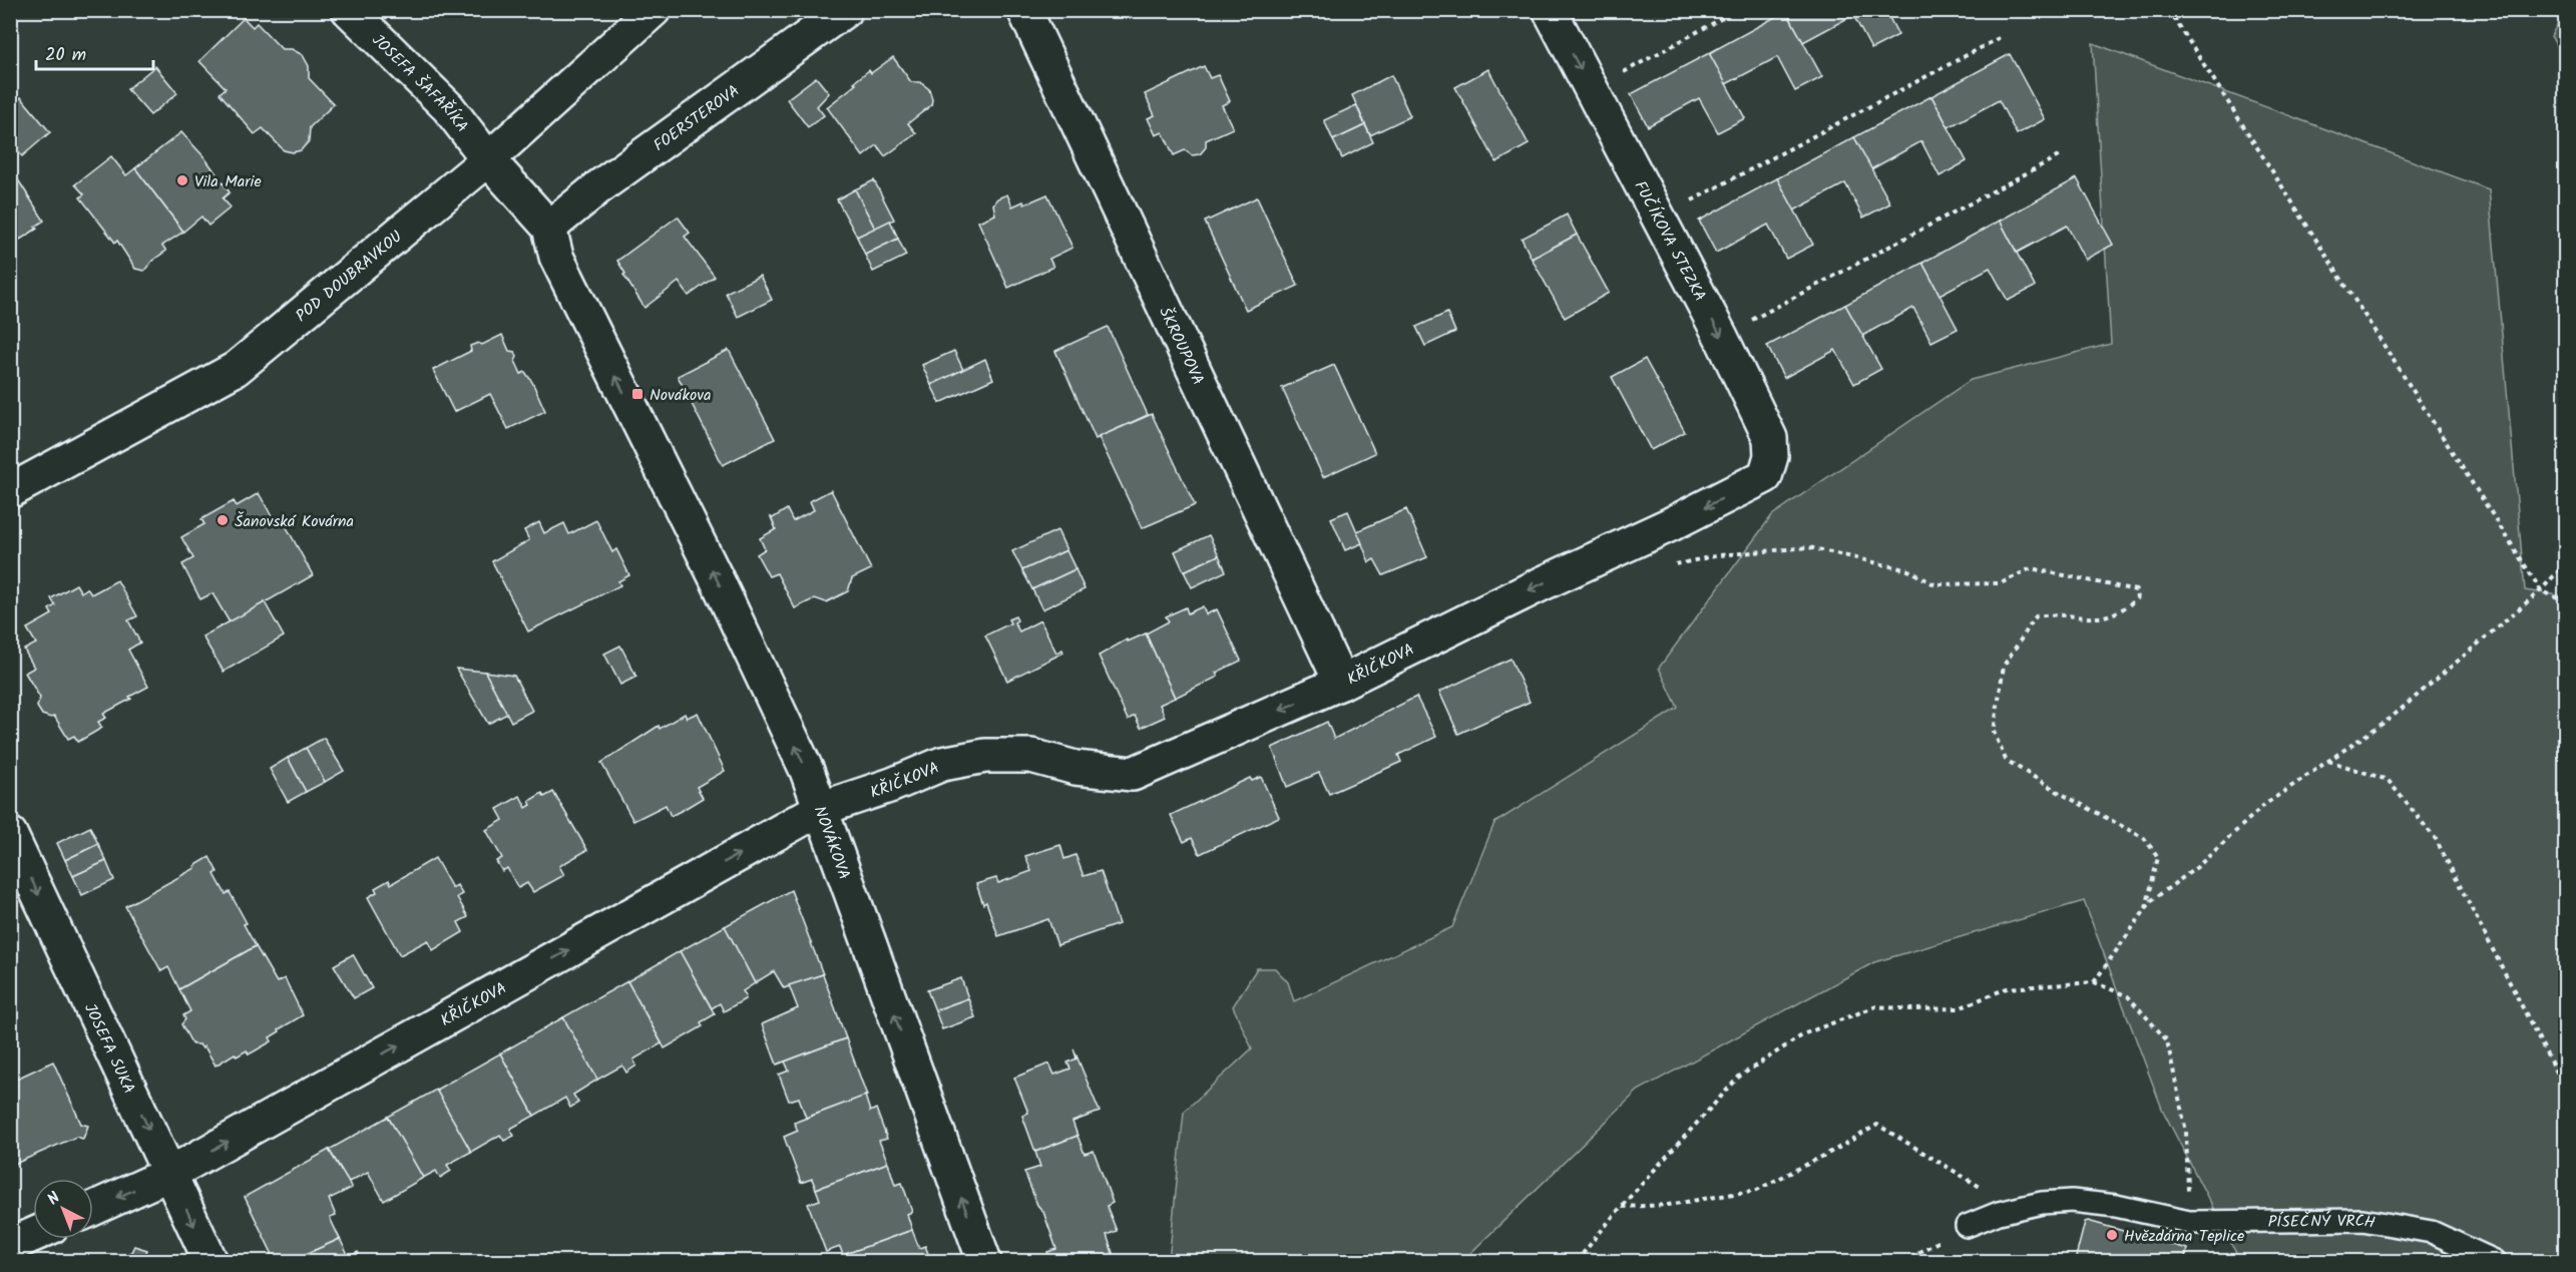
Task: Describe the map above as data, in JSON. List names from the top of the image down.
{
  "streets": {
    "street": [
      "JOSEFA ŠAFAŘÍKA",
      "FOERSTEROVA",
      "FUČÍKOVA STEZKA",
      "POD DOUBRAVKOU",
      "ŠKROUPOVA",
      "KŘIČKOVA",
      "NOVÁKOVA",
      "JOSEFA SUKA"
    ],
    "lane": ["PÍSEČNÝ VRCH"]
  },
  "crossings": [
    ["JOSEFA ŠAFAŘÍKA", "POD DOUBRAVKOU"],
    ["JOSEFA ŠAFAŘÍKA", "NOVÁKOVA"],
    ["FOERSTEROVA", "NOVÁKOVA"],
    ["FUČÍKOVA STEZKA", "KŘIČKOVA"],
    ["POD DOUBRAVKOU", "NOVÁKOVA"],
    ["ŠKROUPOVA", "KŘIČKOVA"],
    ["KŘIČKOVA", "NOVÁKOVA"],
    ["KŘIČKOVA", "JOSEFA SUKA"]
  ],
  "one_way": ["FUČÍKOVA STEZKA", "NOVÁKOVA", "JOSEFA SUKA"],
  "places": {
    "other": ["Vila Marie", "Šanovská Kovárna", "Hvězdárna Teplice"],
    "transit": ["Novákova"]
  },
  "scale_bar": "20 m",
  "north": "top left"
}
